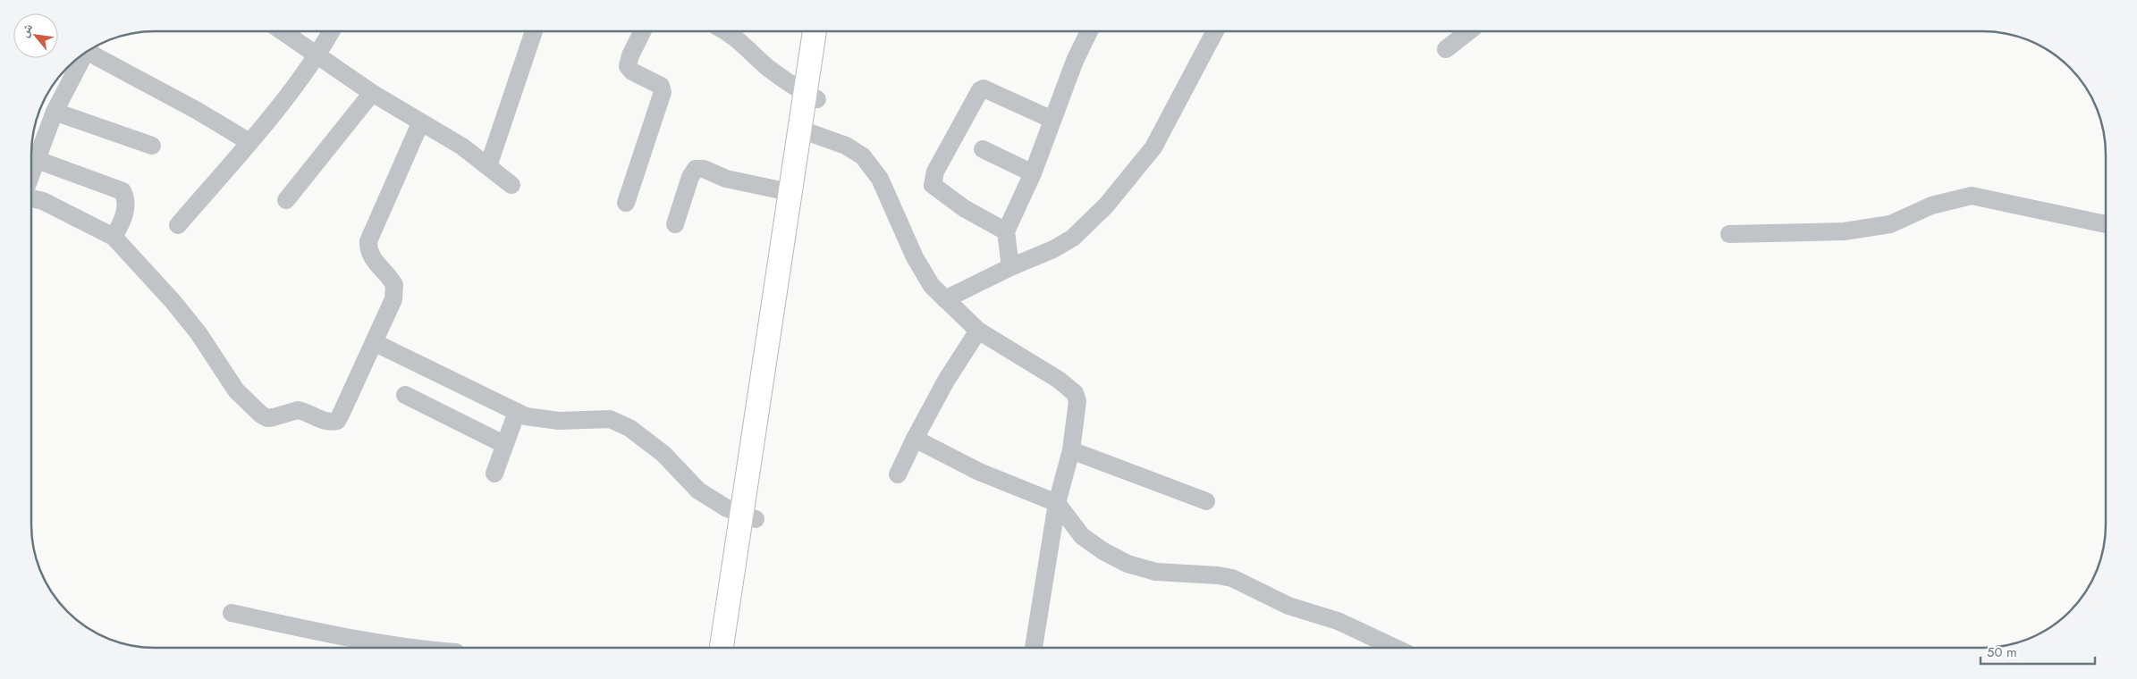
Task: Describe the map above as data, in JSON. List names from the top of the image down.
{
  "scale_bar": "50 m",
  "north": "top left"
}
